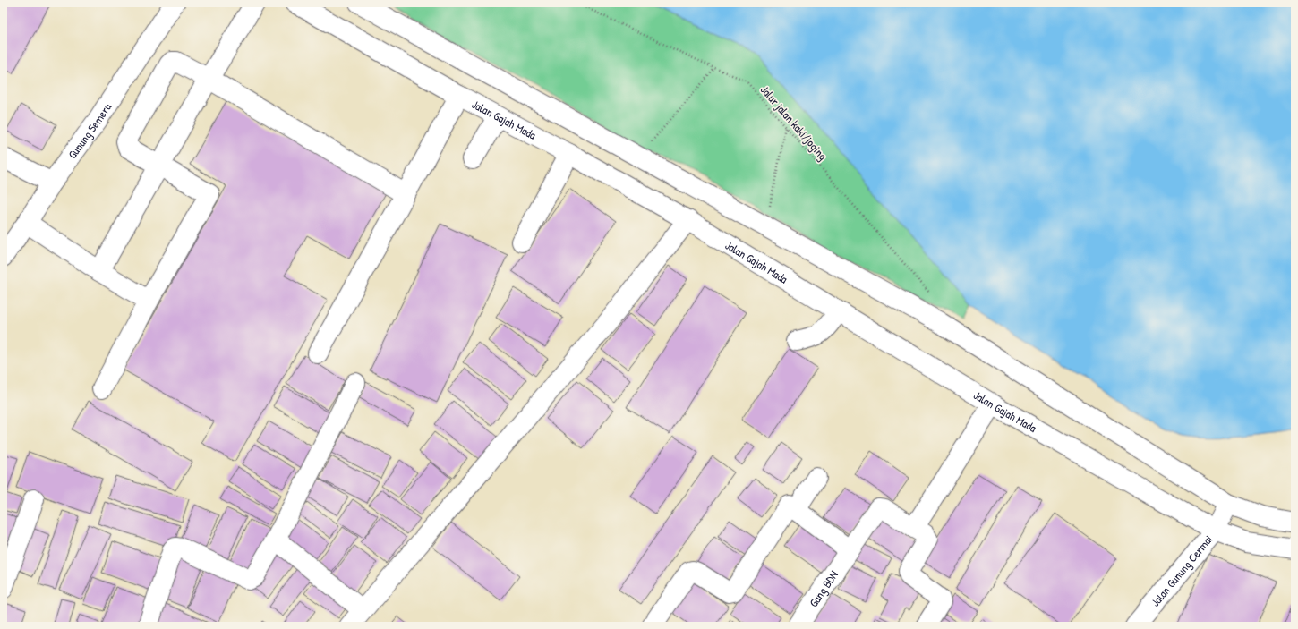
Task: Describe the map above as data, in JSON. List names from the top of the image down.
{
  "streets": {
    "main road": [
      "Jalan Gajah Mada",
      "Gunung Semeru",
      "Jalan Gunung Cermai",
      "Gang BDN"
    ],
    "path": ["Jalur jalan kaki/joging"]
  },
  "crossings": [
    ["Jalan Gajah Mada", "Jalan Gunung Cermai"]
  ]
}
